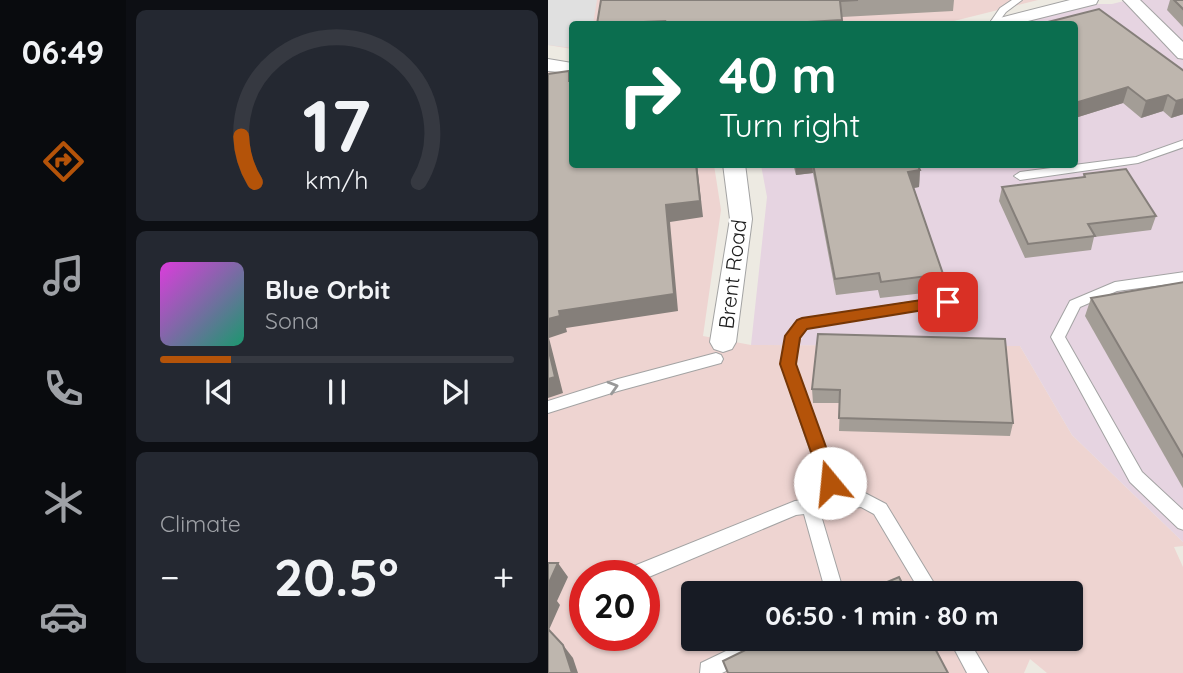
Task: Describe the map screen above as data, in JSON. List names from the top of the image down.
{
  "streets": {
    "street": ["Brent Road"]
  },
  "page": {
    "tabs": "06:49",
    "turn": ["40 m", "Turn right"],
    "song": ["Blue Orbit", "Sona"],
    "tile": "Climate",
    "heat": ["−", "20.5°", "+"],
    "limit": "20",
    "trip": "06:50 · 1 min · 80 m",
    "gauge": ["17", "km/h"]
  }
}
